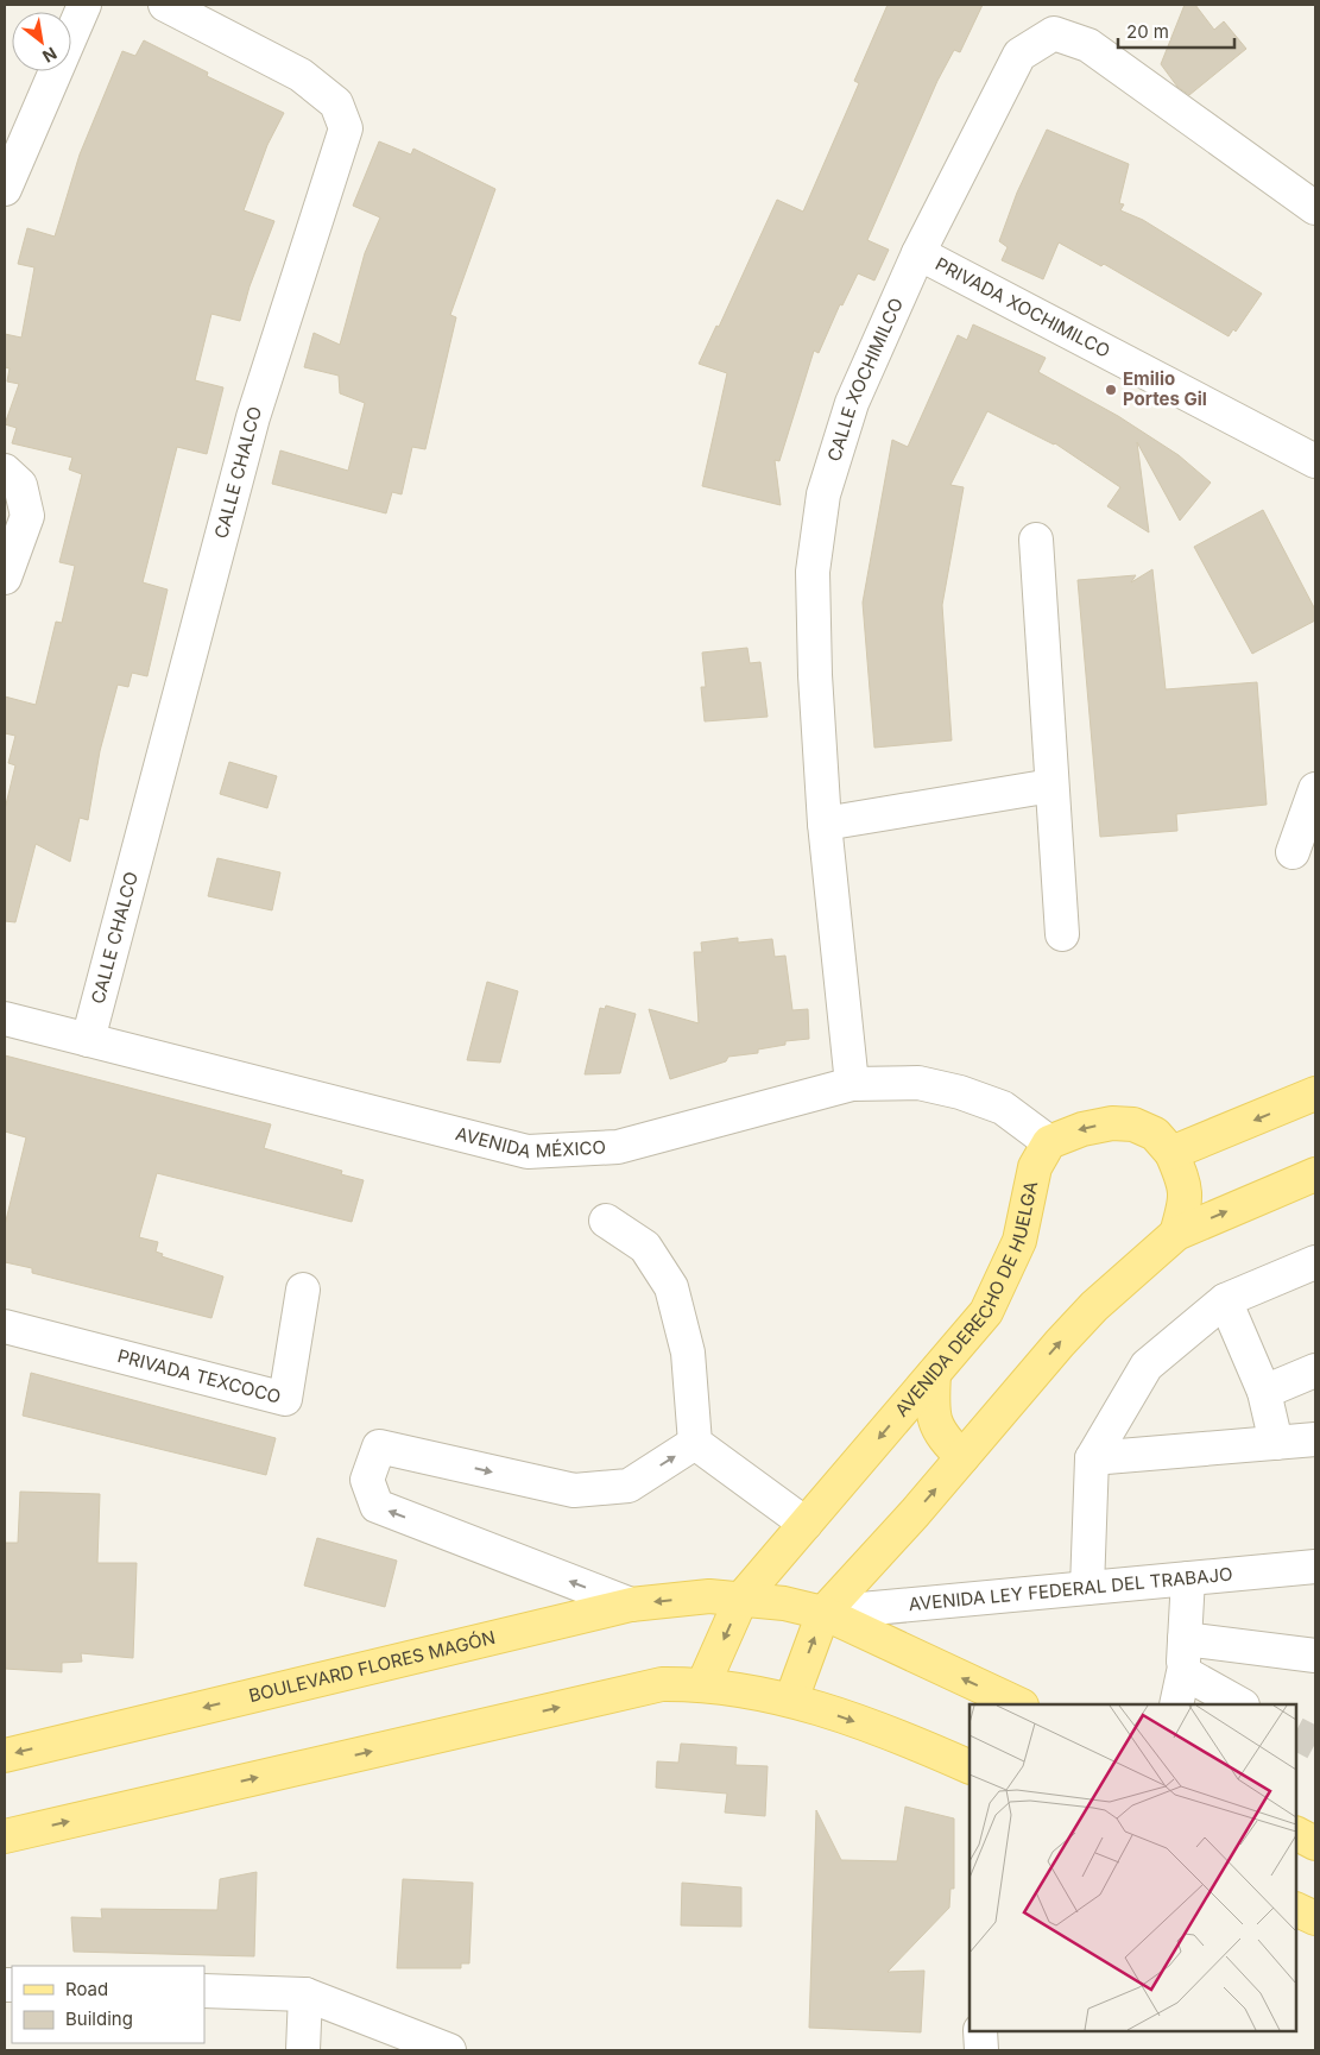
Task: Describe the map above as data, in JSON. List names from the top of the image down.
{
  "streets": {
    "main road": ["AVENIDA DERECHO DE HUELGA", "BOULEVARD FLORES MAGÓN"],
    "street": [
      "PRIVADA XOCHIMILCO",
      "CALLE XOCHIMILCO",
      "CALLE CHALCO",
      "AVENIDA MÉXICO",
      "PRIVADA TEXCOCO",
      "AVENIDA LEY FEDERAL DEL TRABAJO"
    ]
  },
  "crossings": [
    ["PRIVADA XOCHIMILCO", "CALLE XOCHIMILCO"],
    ["CALLE XOCHIMILCO", "AVENIDA MÉXICO"],
    ["CALLE CHALCO", "AVENIDA MÉXICO"],
    ["AVENIDA MÉXICO", "AVENIDA DERECHO DE HUELGA"],
    ["AVENIDA DERECHO DE HUELGA", "BOULEVARD FLORES MAGÓN"],
    ["AVENIDA LEY FEDERAL DEL TRABAJO", "BOULEVARD FLORES MAGÓN"]
  ],
  "places": ["Emilio Portes Gil"],
  "legend": ["Road", "Building"],
  "scale_bar": "20 m",
  "north": "bottom right"
}
